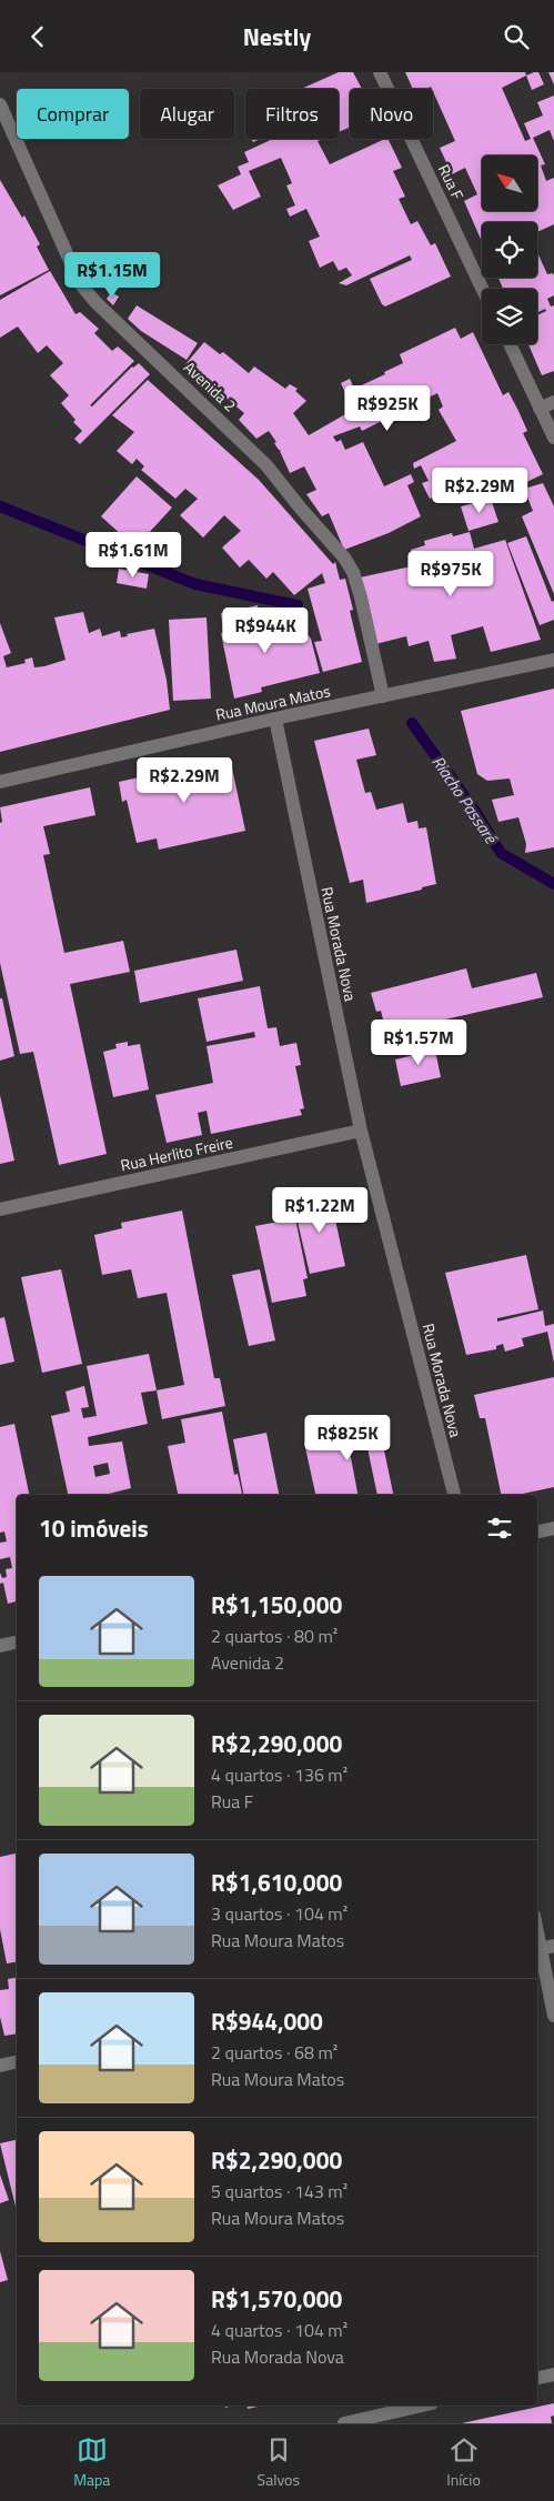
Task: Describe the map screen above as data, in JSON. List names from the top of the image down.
{
  "streets": {
    "street": [
      "Rua F",
      "Avenida 2",
      "Rua Moura Matos",
      "Rua Morada Nova",
      "Rua Herlito Freire"
    ]
  },
  "crossings": [
    ["Avenida 2", "Rua Moura Matos"],
    ["Rua Moura Matos", "Rua Morada Nova"],
    ["Rua Morada Nova", "Rua Herlito Freire"]
  ],
  "water": ["Riacho Passaré"],
  "north": "top left",
  "page": {
    "header": "Nestly",
    "chip": [
      "Comprar",
      "Alugar",
      "Filtros",
      "Novo"
    ],
    "price": [
      "R$1.15M",
      "R$925K",
      "R$2.29M",
      "R$1.61M",
      "R$975K",
      "R$944K",
      "R$2.29M",
      "R$1.57M",
      "R$1.22M",
      "R$825K"
    ],
    "heading": "10 imóveis",
    "list": [
      {
        "name": "R$1,150,000",
        "note": "2 quartos · 80 m² · Avenida 2"
      },
      {
        "name": "R$2,290,000",
        "note": "4 quartos · 136 m² · Rua F"
      },
      {
        "name": "R$1,610,000",
        "note": "3 quartos · 104 m² · Rua Moura Matos"
      },
      {
        "name": "R$944,000",
        "note": "2 quartos · 68 m² · Rua Moura Matos"
      },
      {
        "name": "R$2,290,000",
        "note": "5 quartos · 143 m² · Rua Moura Matos"
      },
      {
        "name": "R$1,570,000",
        "note": "4 quartos · 104 m² · Rua Morada Nova"
      }
    ],
    "tabs": ["Mapa", "Salvos", "Início"]
  }
}
